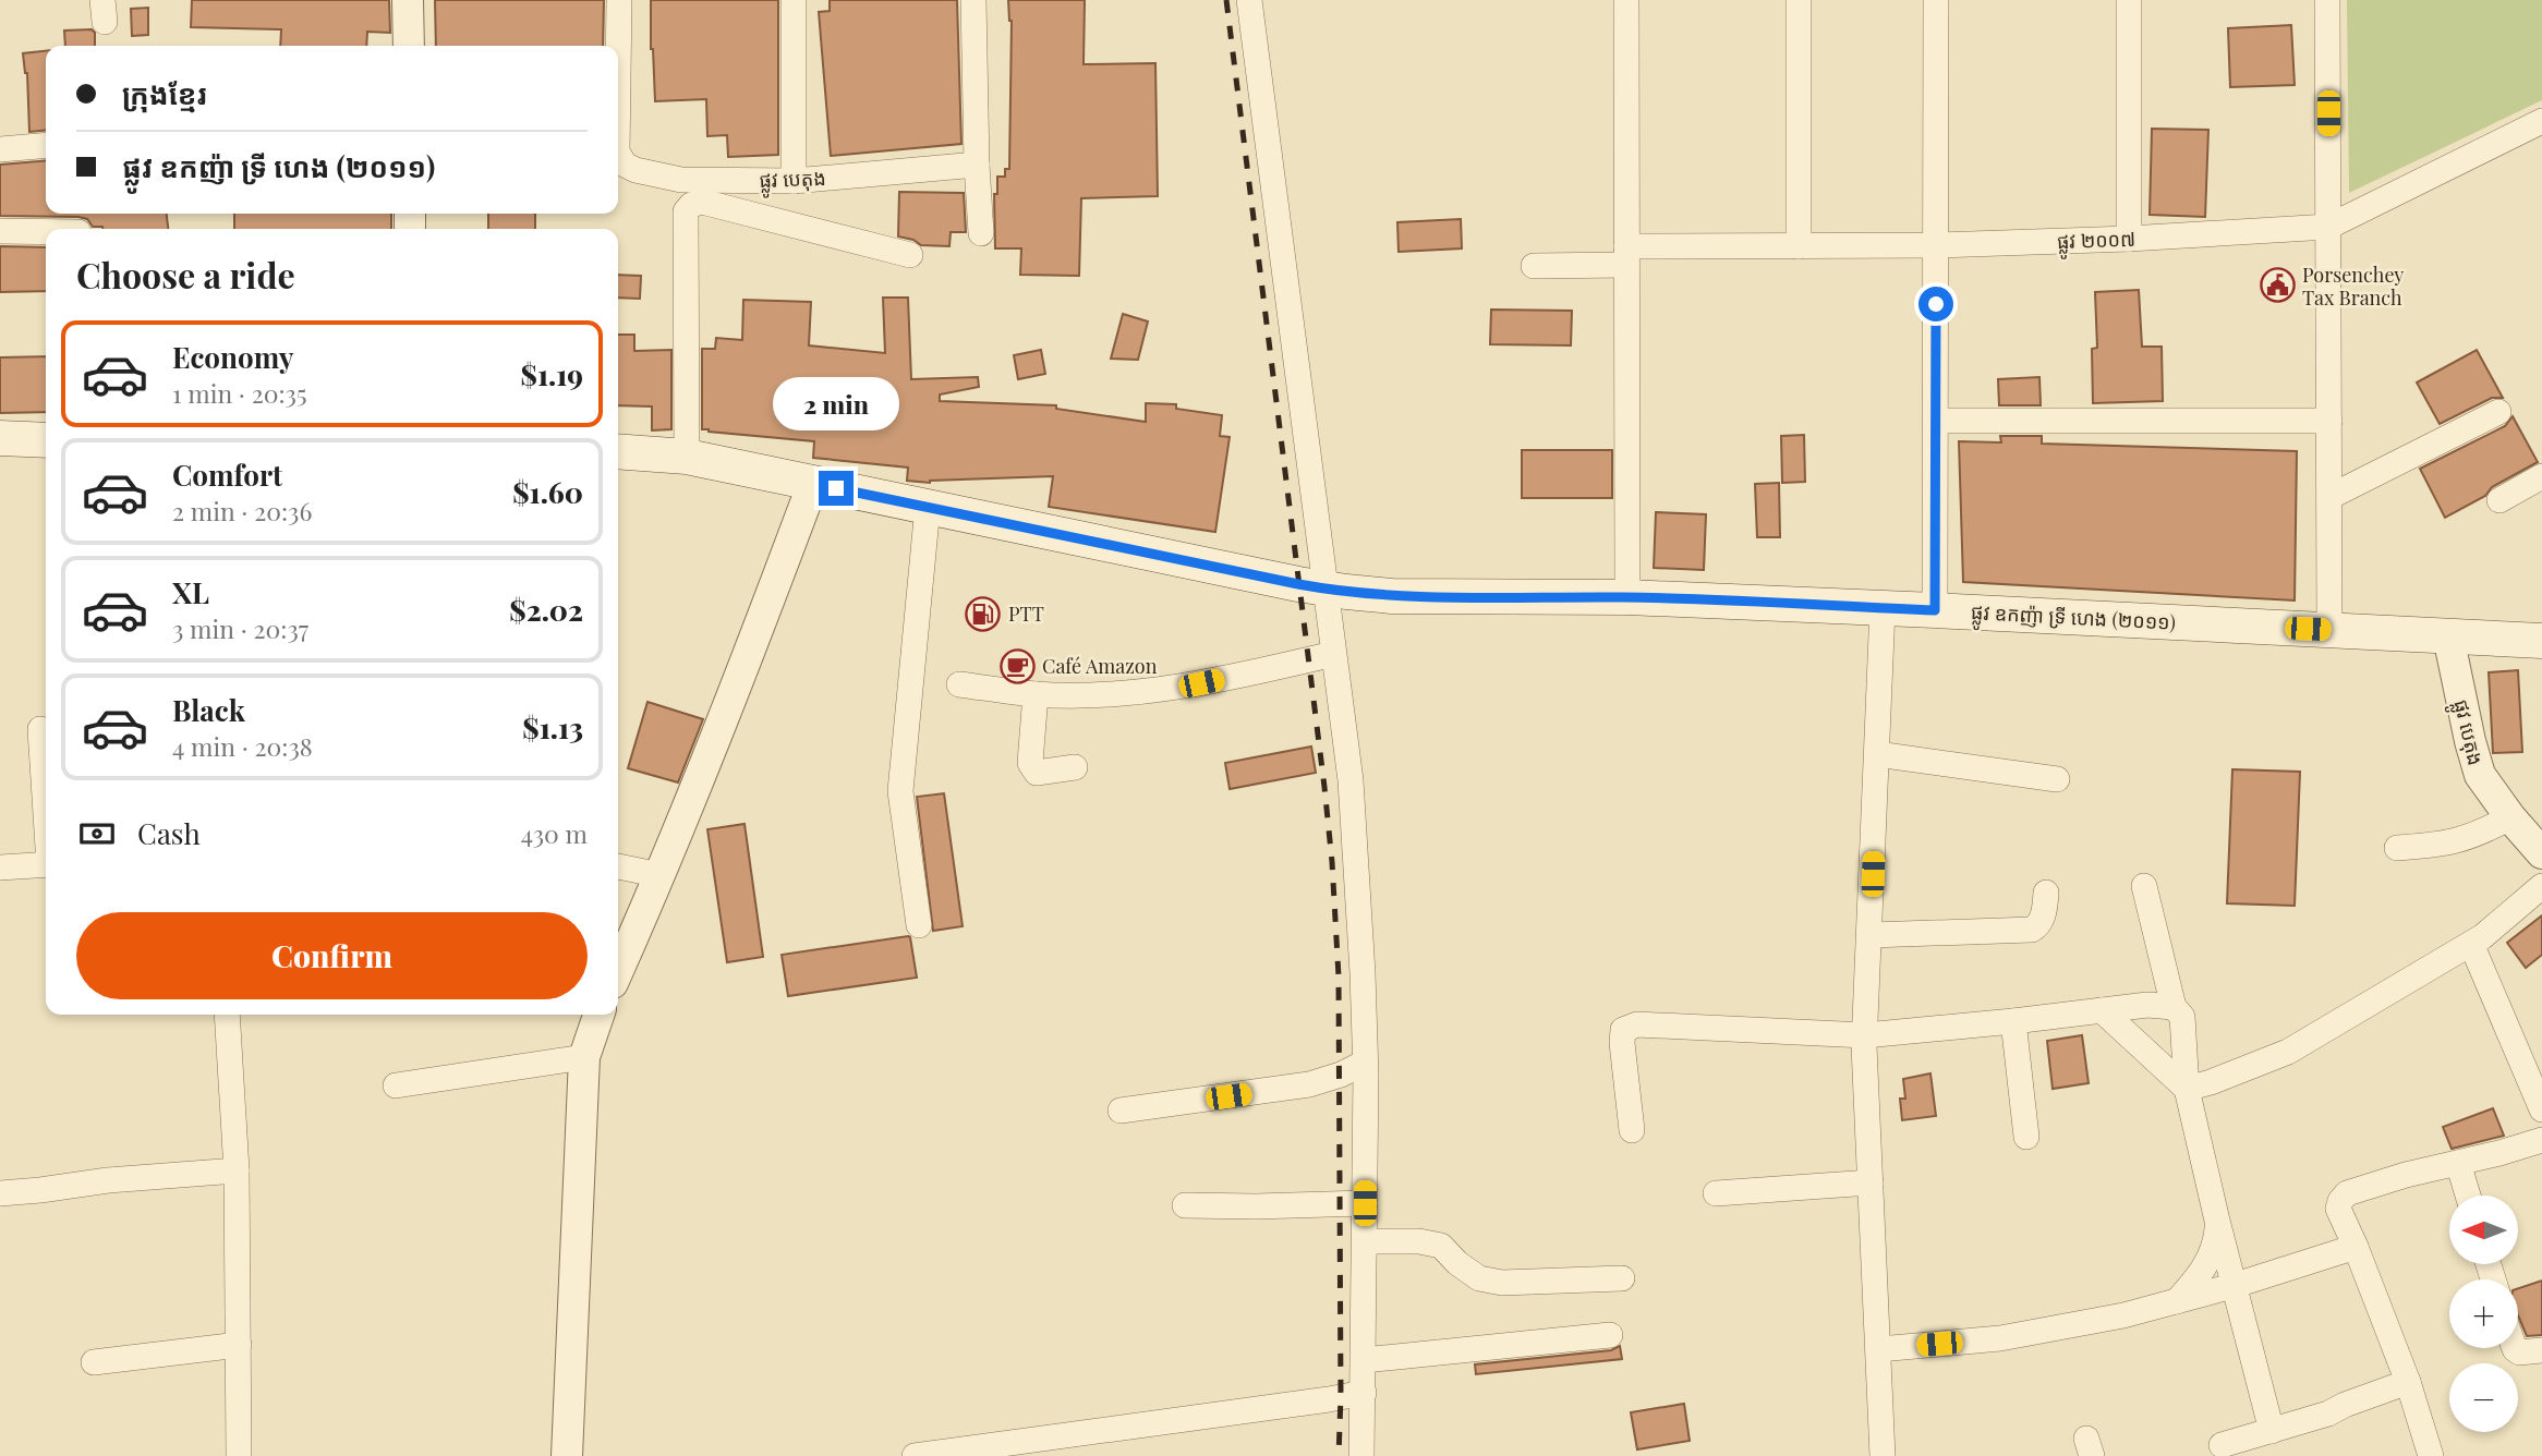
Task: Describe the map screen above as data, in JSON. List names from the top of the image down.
{
  "streets": {
    "main road": ["ផ្លូវ ឧកញ៉ា ទ្រី ហេង (២០១១)"],
    "street": ["ផ្លូវ បេតុង", "ផ្លូវ ២០០៧"]
  },
  "crossings": [
    ["ផ្លូវ បេតុង", "ផ្លូវ ឧកញ៉ា ទ្រី ហេង (២០១១)"]
  ],
  "places": {
    "public building": ["Porsenchey Tax Branch"],
    "fuel station": ["PTT"],
    "cafe": ["Café Amazon"]
  },
  "north": "left",
  "page": {
    "banner": ["ក្រុងខ្មែរ", "ផ្លូវ ឧកញ៉ា ទ្រី ហេង (២០១១)"],
    "heading": "Choose a ride",
    "list": [
      {
        "name": "Economy",
        "note": "1 min · 20:35",
        "value": "$1.19"
      },
      {
        "name": "Comfort",
        "note": "2 min · 20:36",
        "value": "$1.60"
      },
      {
        "name": "XL",
        "note": "3 min · 20:37",
        "value": "$2.02"
      },
      {
        "name": "Black",
        "note": "4 min · 20:38",
        "value": "$1.13"
      }
    ],
    "bubble": "2 min",
    "pay": ["Cash", "430 m"],
    "buttons": "Confirm",
    "map_buttons": ["+", "−"]
  }
}
